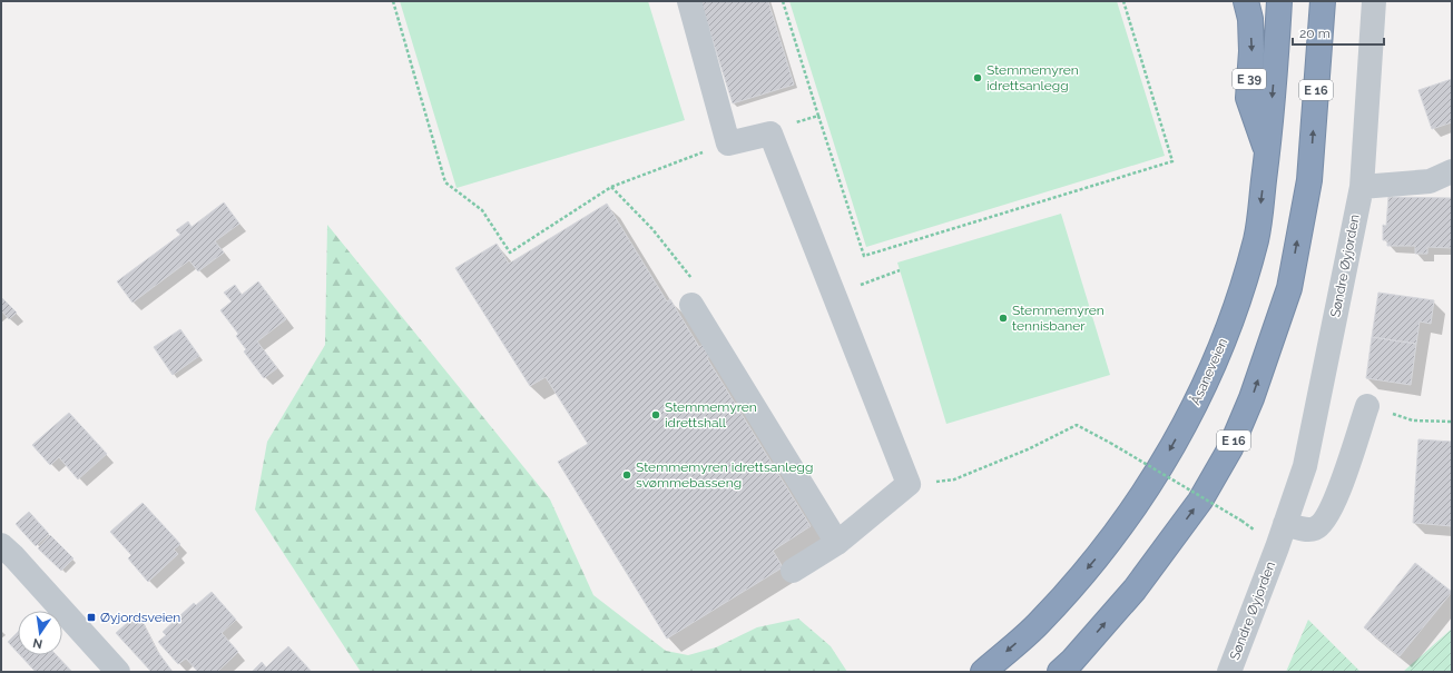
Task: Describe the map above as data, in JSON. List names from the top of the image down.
{
  "streets": {
    "highway": ["E 39", "E 16", "Åsaneveien"],
    "street": ["Søndre Øyjorden"]
  },
  "crossings": [
    ["E 39", "Åsaneveien"]
  ],
  "places": {
    "other": [
      "Stemmemyren idrettsanlegg",
      "Stemmemyren tennisbaner",
      "Stemmemyren idrettshall",
      "Stemmemyren idrettsanlegg svømmebasseng"
    ],
    "transit": ["Øyjordsveien"]
  },
  "scale_bar": "20 m",
  "north": "bottom"
}
